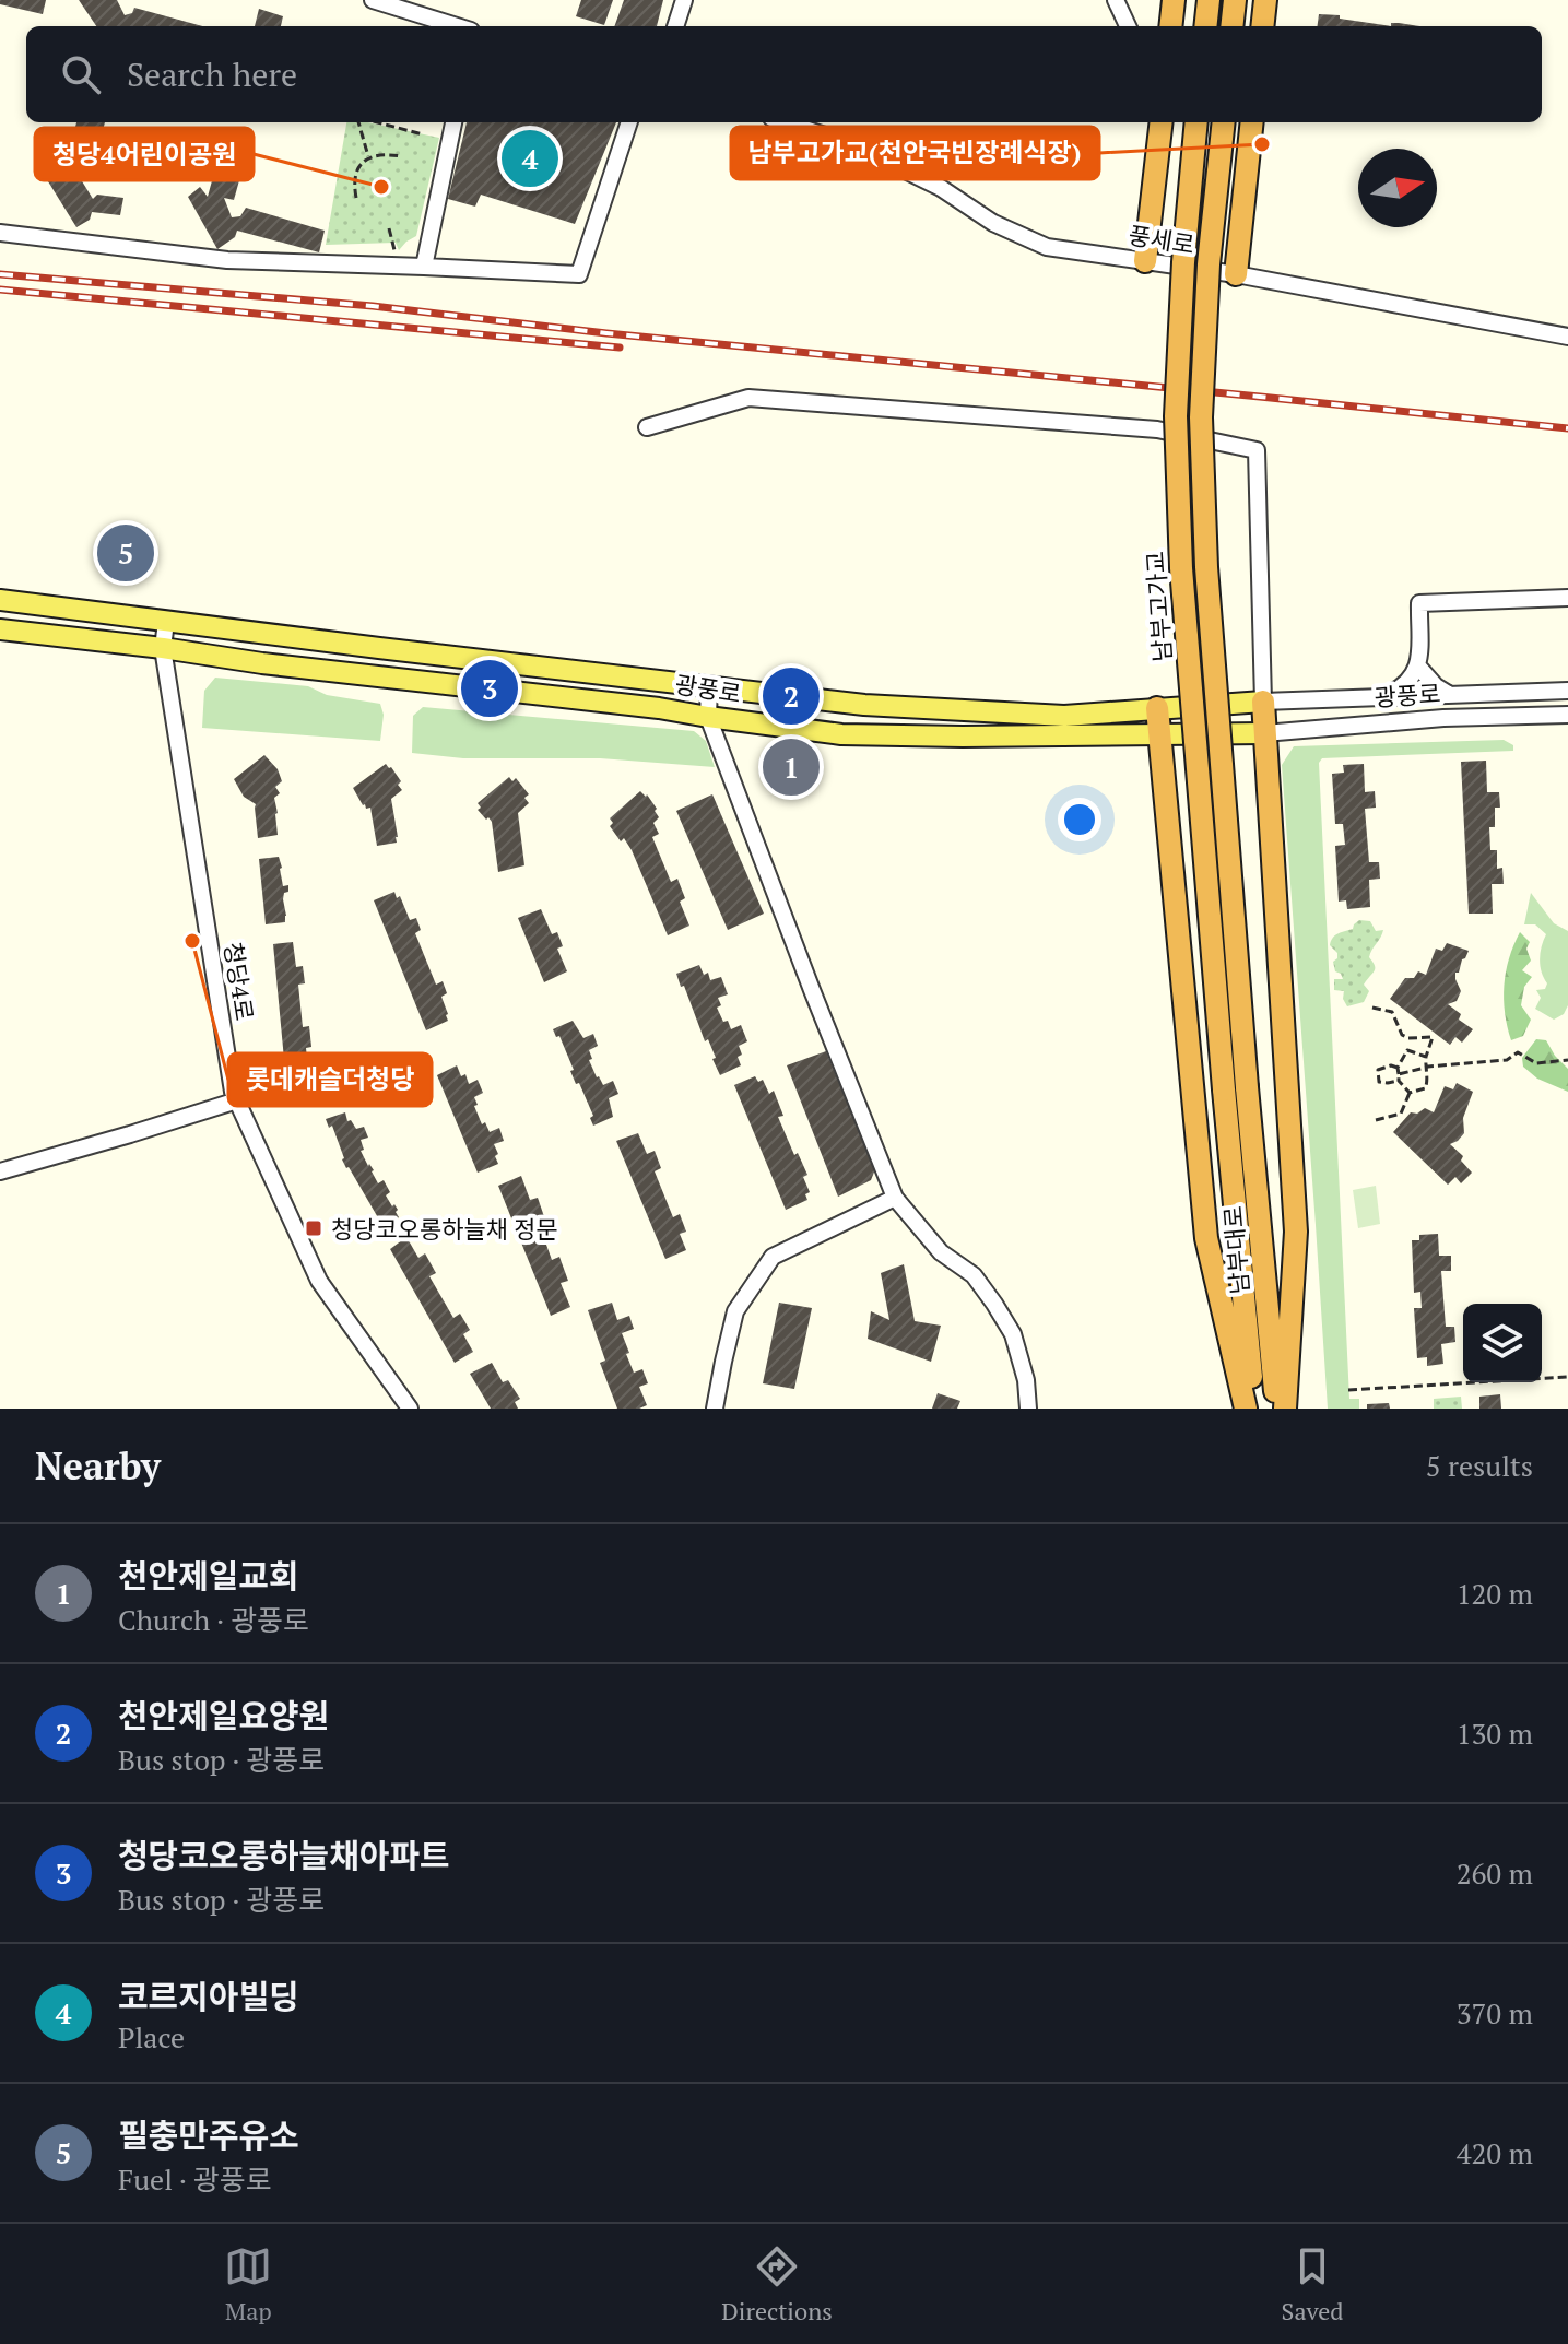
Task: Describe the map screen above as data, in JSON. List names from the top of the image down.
{
  "streets": {
    "highway": ["남부고가교", "남부대로"],
    "main road": ["광풍로"],
    "street": ["풍세로", "청당4로"]
  },
  "crossings": [
    ["남부고가교", "남부대로"],
    ["광풍로", "청당4로"]
  ],
  "places": {
    "other": ["남부고가교(천안국빈장례식장)", "청당4어린이공원", "롯데캐슬더청당"],
    "transit": ["청당코오롱하늘채 정문"]
  },
  "north": "right",
  "page": {
    "search": "Search here",
    "pins": [
      "4",
      "5",
      "3",
      "2",
      "1"
    ],
    "heading": ["Nearby", "5 results"],
    "list": [
      {
        "mark": "1",
        "name": "천안제일교회",
        "note": "Church · 광풍로",
        "value": "120 m"
      },
      {
        "mark": "2",
        "name": "천안제일요양원",
        "note": "Bus stop · 광풍로",
        "value": "130 m"
      },
      {
        "mark": "3",
        "name": "청당코오롱하늘채아파트",
        "note": "Bus stop · 광풍로",
        "value": "260 m"
      },
      {
        "mark": "4",
        "name": "코르지아빌딩",
        "note": "Place",
        "value": "370 m"
      },
      {
        "mark": "5",
        "name": "필충만주유소",
        "note": "Fuel · 광풍로",
        "value": "420 m"
      }
    ],
    "nav": ["Map", "Directions", "Saved"]
  }
}
